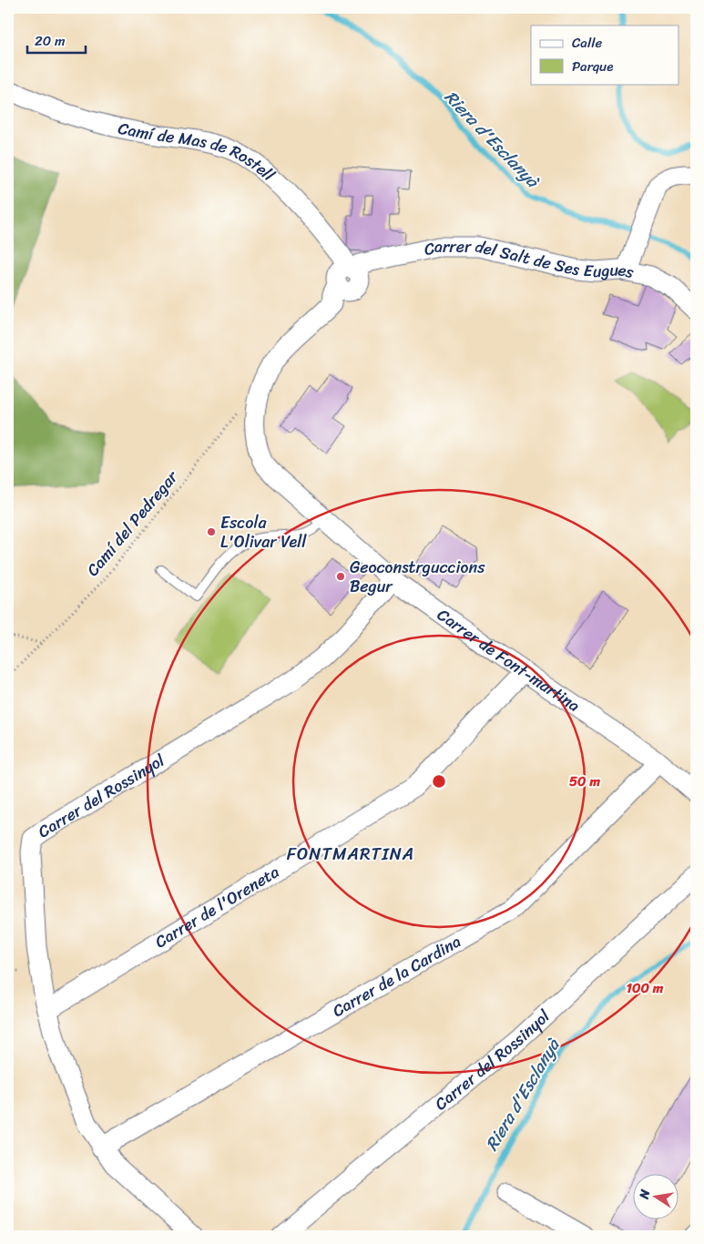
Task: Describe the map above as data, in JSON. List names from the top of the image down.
{
  "streets": {
    "street": [
      "Camí de Mas de Rostell",
      "Carrer del Salt de Ses Eugues",
      "Carrer de Font-martina",
      "Carrer del Rossinyol",
      "Carrer de l'Oreneta",
      "Carrer de la Cardina"
    ],
    "path": ["Camí del Pedregar"]
  },
  "crossings": [
    ["Camí de Mas de Rostell", "Carrer del Salt de Ses Eugues"],
    ["Camí de Mas de Rostell", "Carrer de Font-martina"],
    ["Carrer del Salt de Ses Eugues", "Carrer de Font-martina"],
    ["Carrer de Font-martina", "Carrer del Rossinyol"],
    ["Carrer de Font-martina", "Carrer de l'Oreneta"],
    ["Carrer de Font-martina", "Carrer de la Cardina"],
    ["Carrer del Rossinyol", "Carrer de l'Oreneta"],
    ["Carrer del Rossinyol", "Carrer de la Cardina"]
  ],
  "districts": ["FONTMARTINA"],
  "water": ["Riera d'Esclanyà"],
  "places": ["Escola L'Olivar Vell", "Geoconstrguccions Begur"],
  "legend": ["Calle", "Parque"],
  "scale_bar": "20 m",
  "north": "left",
  "rings": ["50 m", "100 m"]
}
